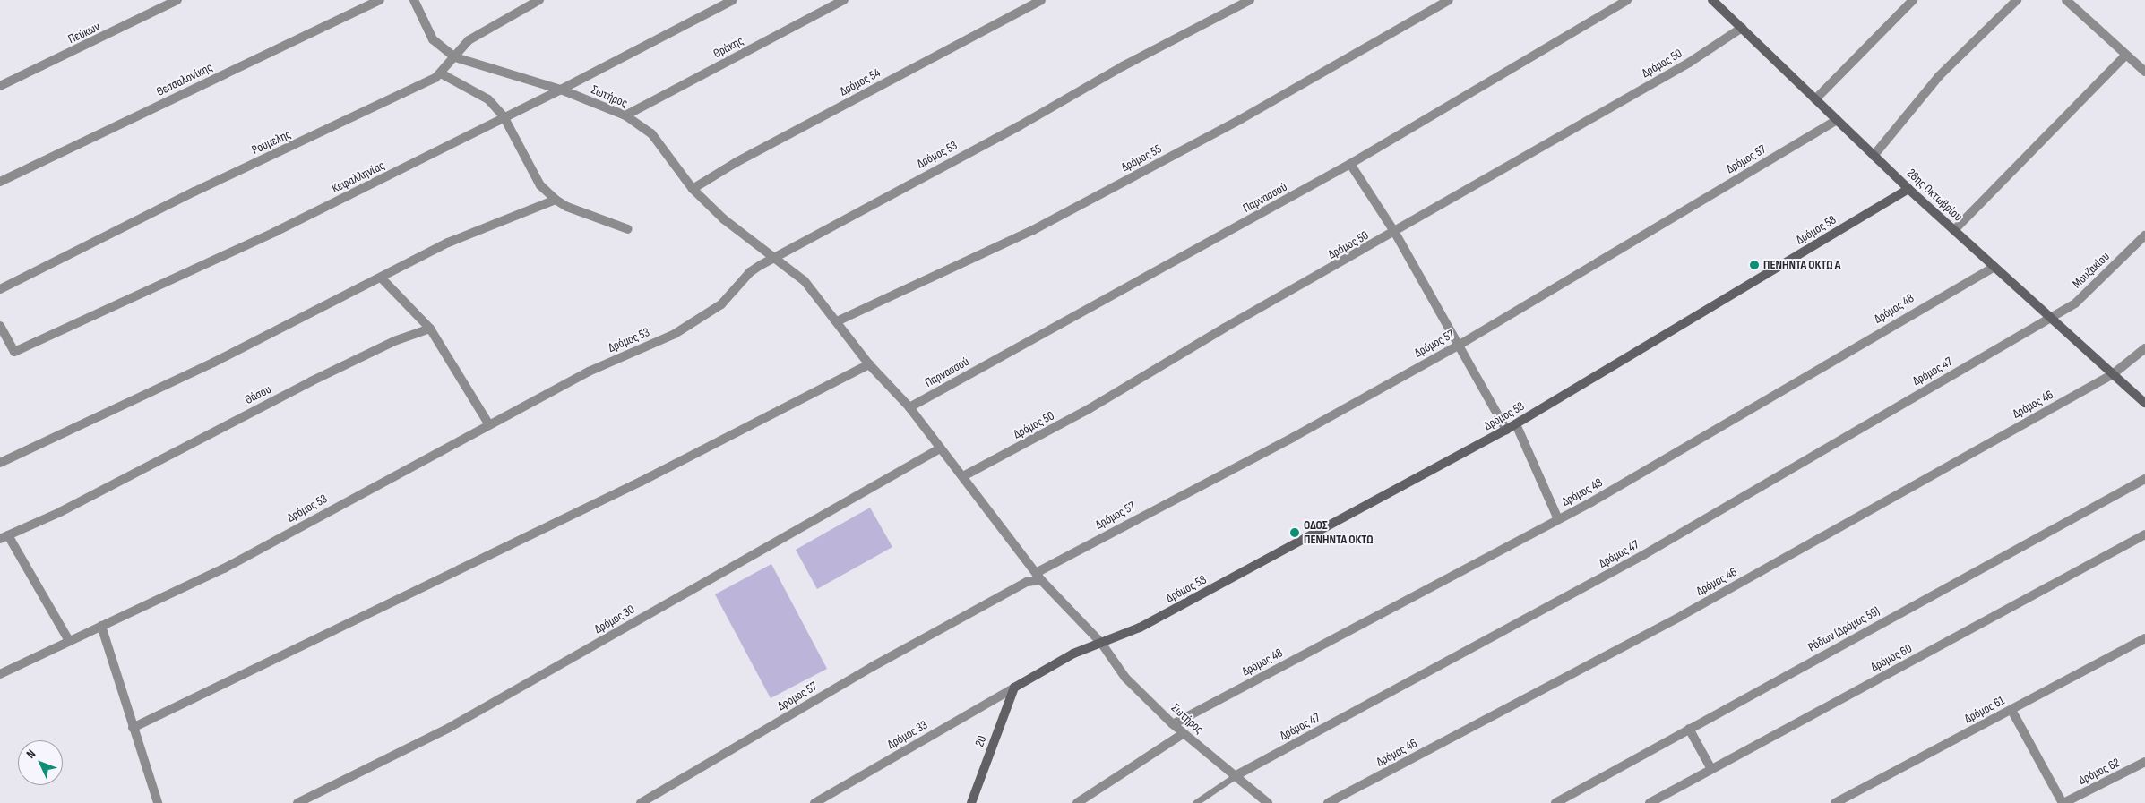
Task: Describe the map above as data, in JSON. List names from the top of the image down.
{
  "streets": {
    "street": [
      "Πεύκων",
      "Θράκης",
      "Δρόμος 50",
      "Θεσσαλονίκης",
      "Δρόμος 54",
      "Σωτήρος",
      "Ρούμελης",
      "Δρόμος 53",
      "Δρόμος 55",
      "Δρόμος 57",
      "Κεφαλληνίας",
      "28ης Οκτωβρίου",
      "Παρνασσού",
      "Δρόμος 58",
      "Μουζακίου",
      "Δρόμος 48",
      "Δρόμος 47",
      "Θάσου",
      "Δρόμος 46",
      "Δρόμος 30",
      "Ρόδων (Δρόμος 59)",
      "Δρόμος 60",
      "Δρόμος 61",
      "Δρόμος 33",
      "20",
      "Δρόμος 62"
    ]
  },
  "crossings": [
    ["Θράκης", "Σωτήρος"],
    ["Δρόμος 50", "Σωτήρος"],
    ["Δρόμος 50", "28ης Οκτωβρίου"],
    ["Δρόμος 54", "Σωτήρος"],
    ["Σωτήρος", "Ρούμελης"],
    ["Σωτήρος", "Δρόμος 53"],
    ["Σωτήρος", "Δρόμος 55"],
    ["Σωτήρος", "Δρόμος 57"],
    ["Σωτήρος", "Κεφαλληνίας"],
    ["Σωτήρος", "Παρνασσού"],
    ["Σωτήρος", "Δρόμος 58"],
    ["Σωτήρος", "Δρόμος 48"],
    ["Σωτήρος", "Δρόμος 47"],
    ["Σωτήρος", "Δρόμος 30"],
    ["Δρόμος 57", "28ης Οκτωβρίου"],
    ["28ης Οκτωβρίου", "Δρόμος 58"],
    ["28ης Οκτωβρίου", "Μουζακίου"],
    ["28ης Οκτωβρίου", "Δρόμος 48"],
    ["28ης Οκτωβρίου", "Δρόμος 47"],
    ["28ης Οκτωβρίου", "Δρόμος 46"],
    ["Δρόμος 58", "Δρόμος 33"],
    ["Δρόμος 58", "20"],
    ["Μουζακίου", "Δρόμος 47"],
    ["Δρόμος 33", "20"]
  ],
  "places": ["ΠΕΝΗΝΤΑ ΟΚΤΩ Α", "ΟΔΟΣ ΠΕΝΗΝΤΑ ΟΚΤΩ"],
  "north": "top left"
}
